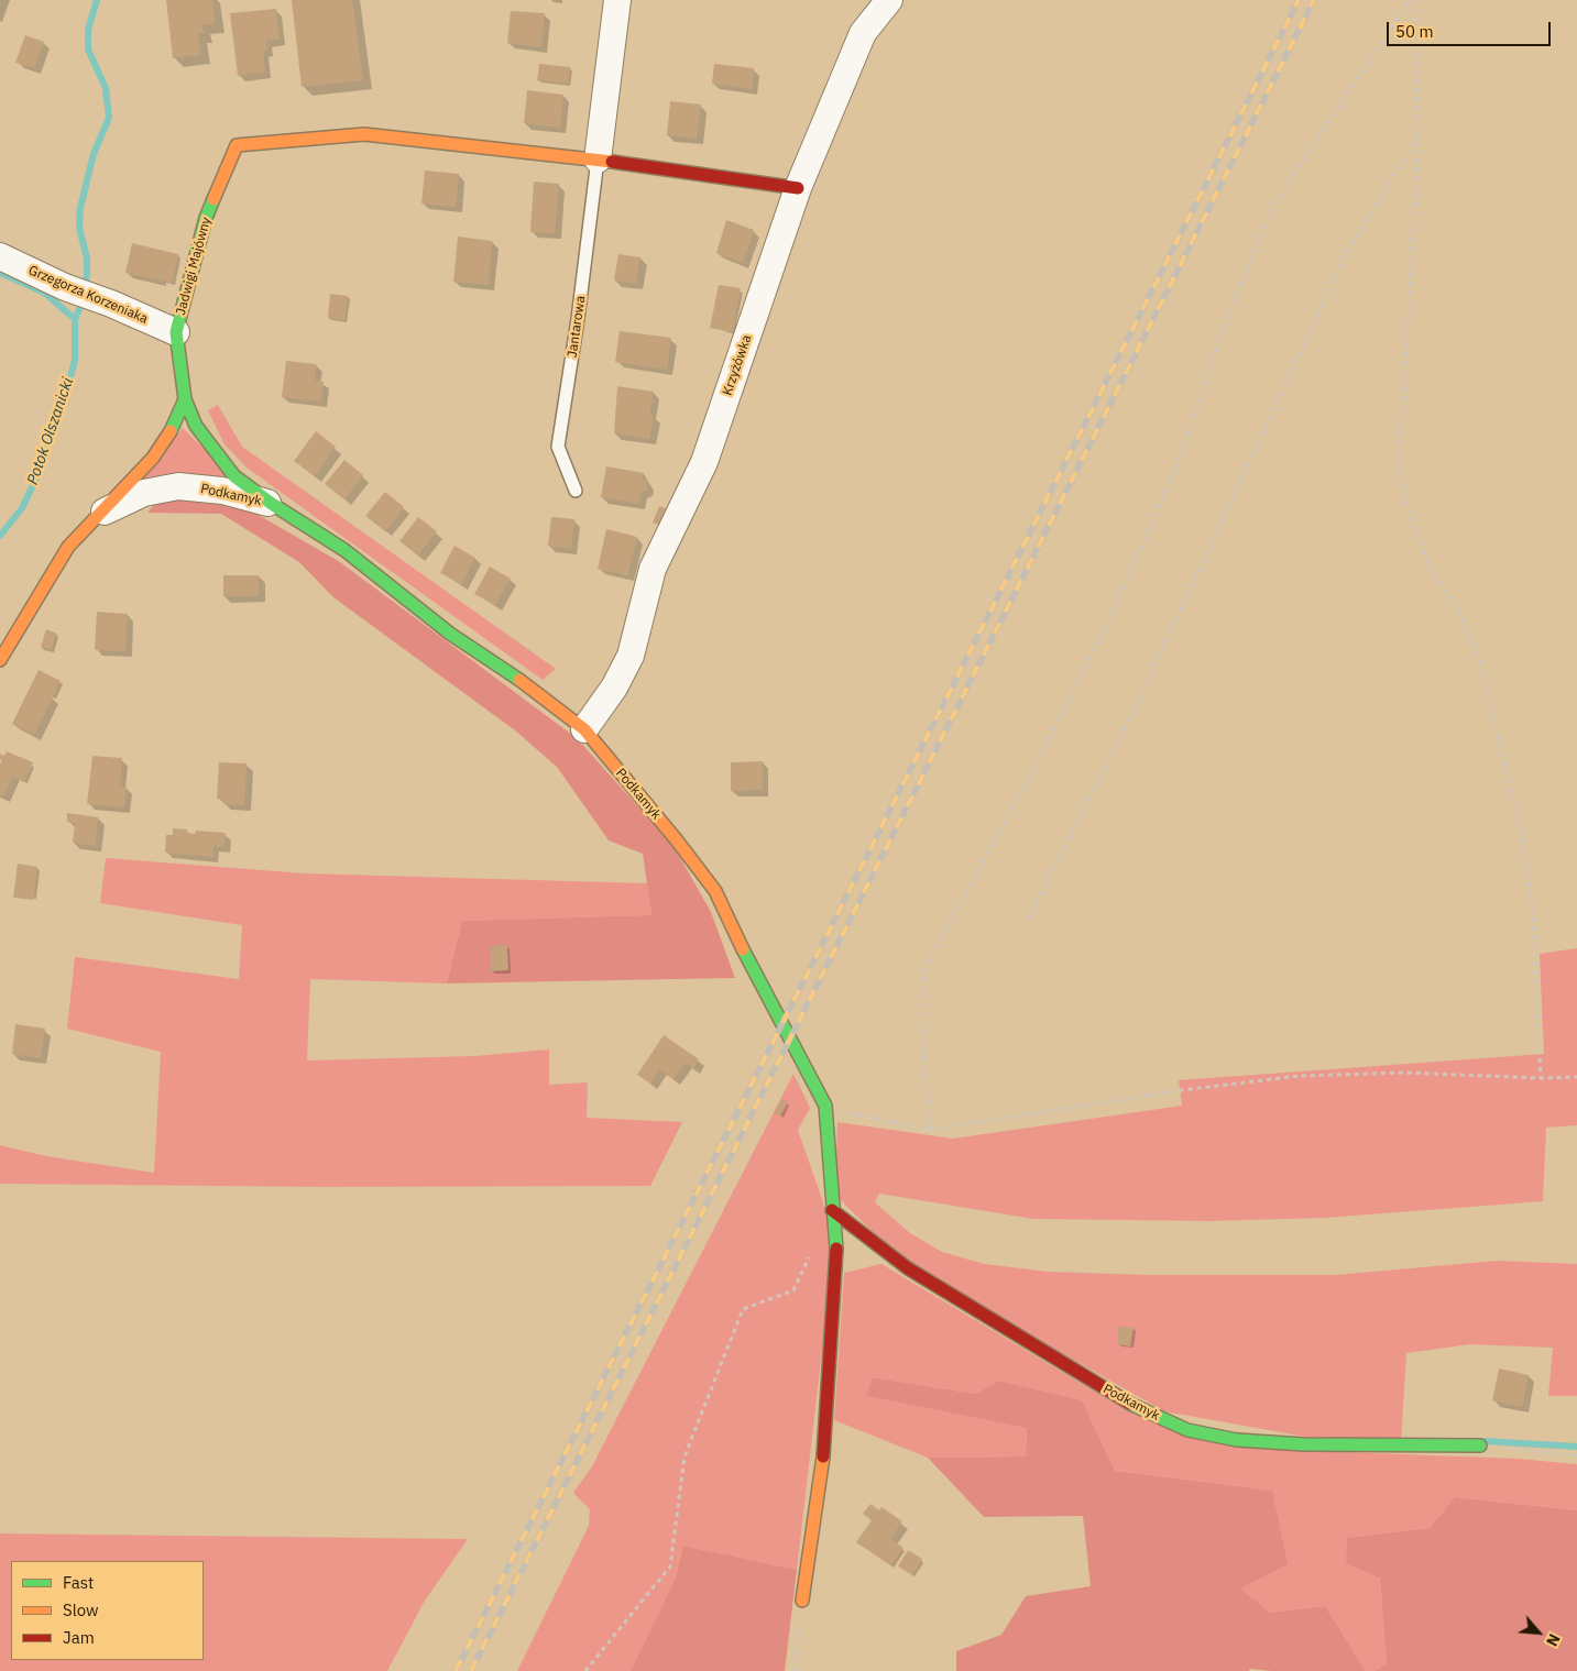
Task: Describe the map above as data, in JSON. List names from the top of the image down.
{
  "streets": {
    "street": [
      "Jadwigi Majówny",
      "Grzegorza Korzeniaka",
      "Jantarowa",
      "Krzyżówka",
      "Podkamyk"
    ]
  },
  "crossings": [
    ["Jadwigi Majówny", "Grzegorza Korzeniaka"],
    ["Jadwigi Majówny", "Jantarowa"],
    ["Jadwigi Majówny", "Podkamyk"],
    ["Krzyżówka", "Podkamyk"]
  ],
  "water": ["Potok Olszanicki"],
  "legend": ["Fast", "Slow", "Jam"],
  "scale_bar": "50 m",
  "north": "bottom right"
}
